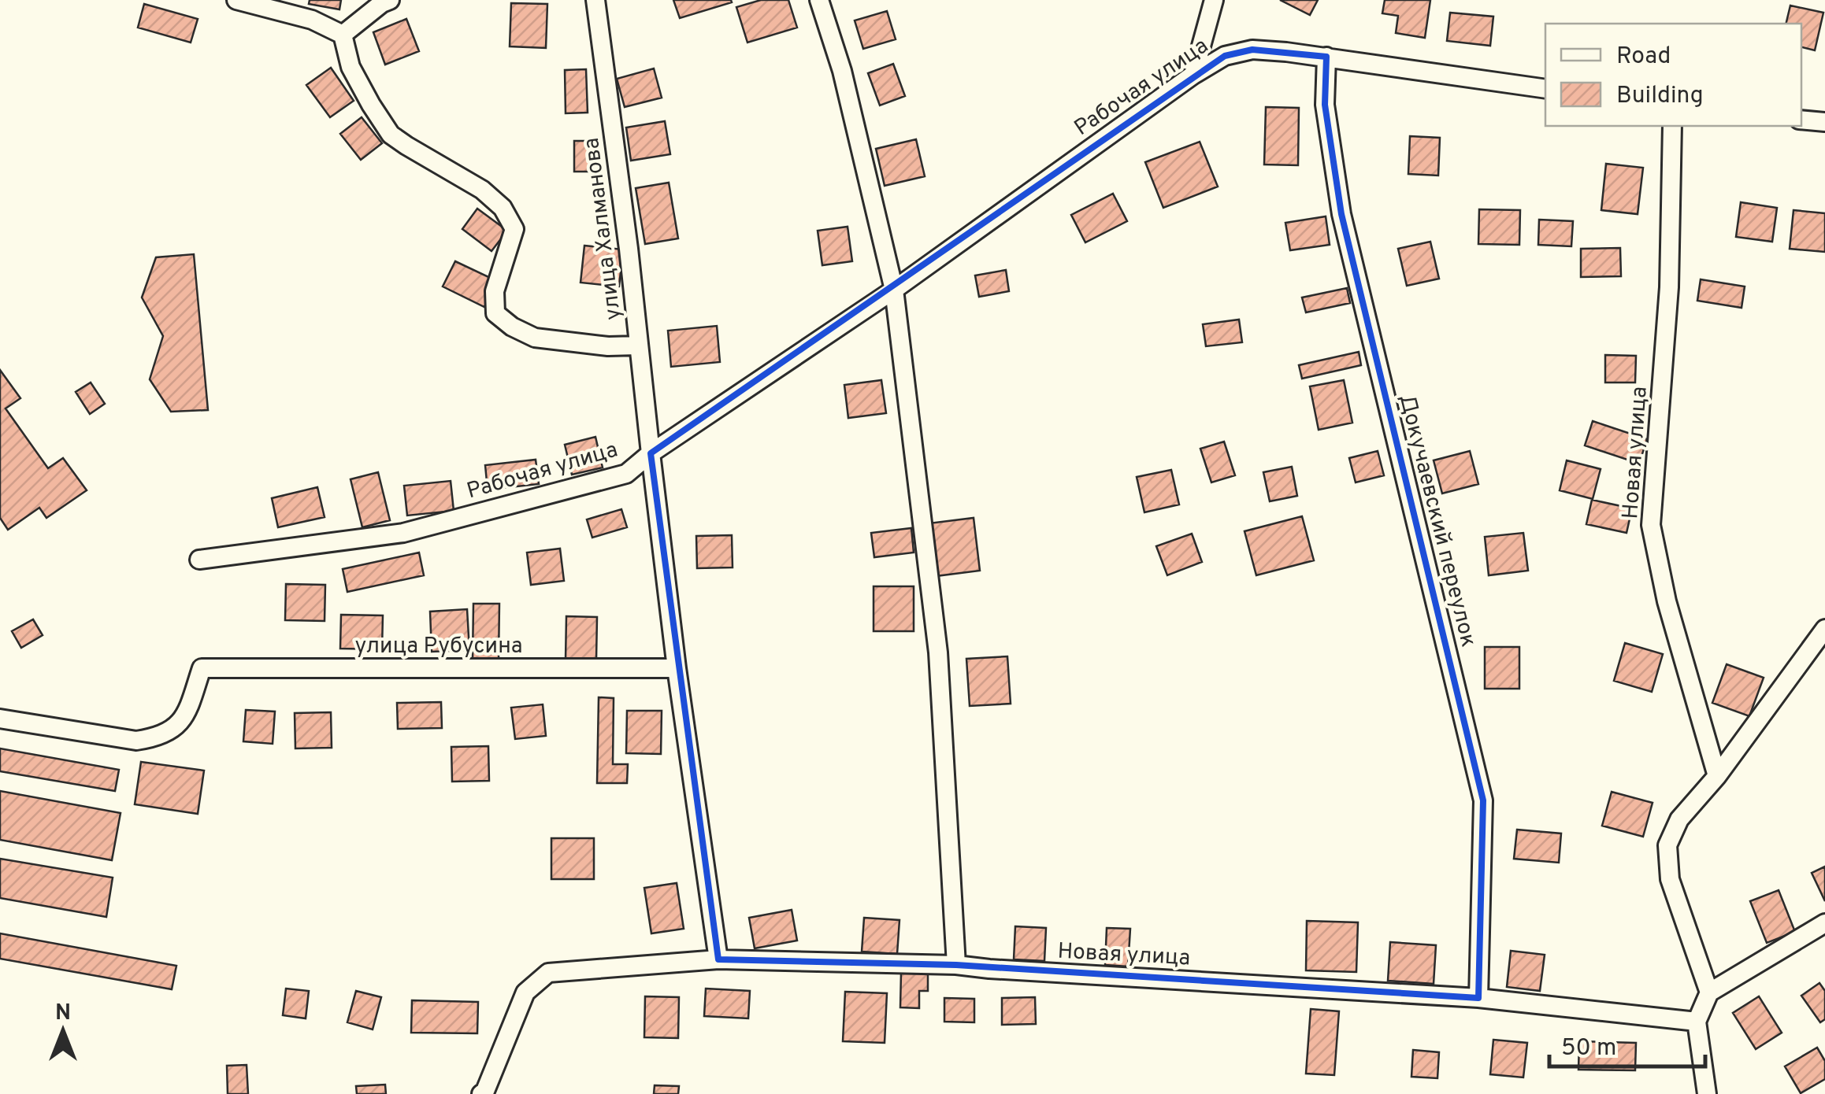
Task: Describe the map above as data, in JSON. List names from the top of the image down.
{
  "streets": {
    "street": [
      "Рабочая улица",
      "улица Халманова",
      "Новая улица",
      "Докучаевский переулок",
      "улица Рубусина"
    ]
  },
  "crossings": [
    ["Рабочая улица", "улица Халманова"],
    ["Рабочая улица", "Докучаевский переулок"],
    ["Новая улица", "Докучаевский переулок"]
  ],
  "legend": ["Road", "Building"],
  "scale_bar": "50 m",
  "north": "top"
}
